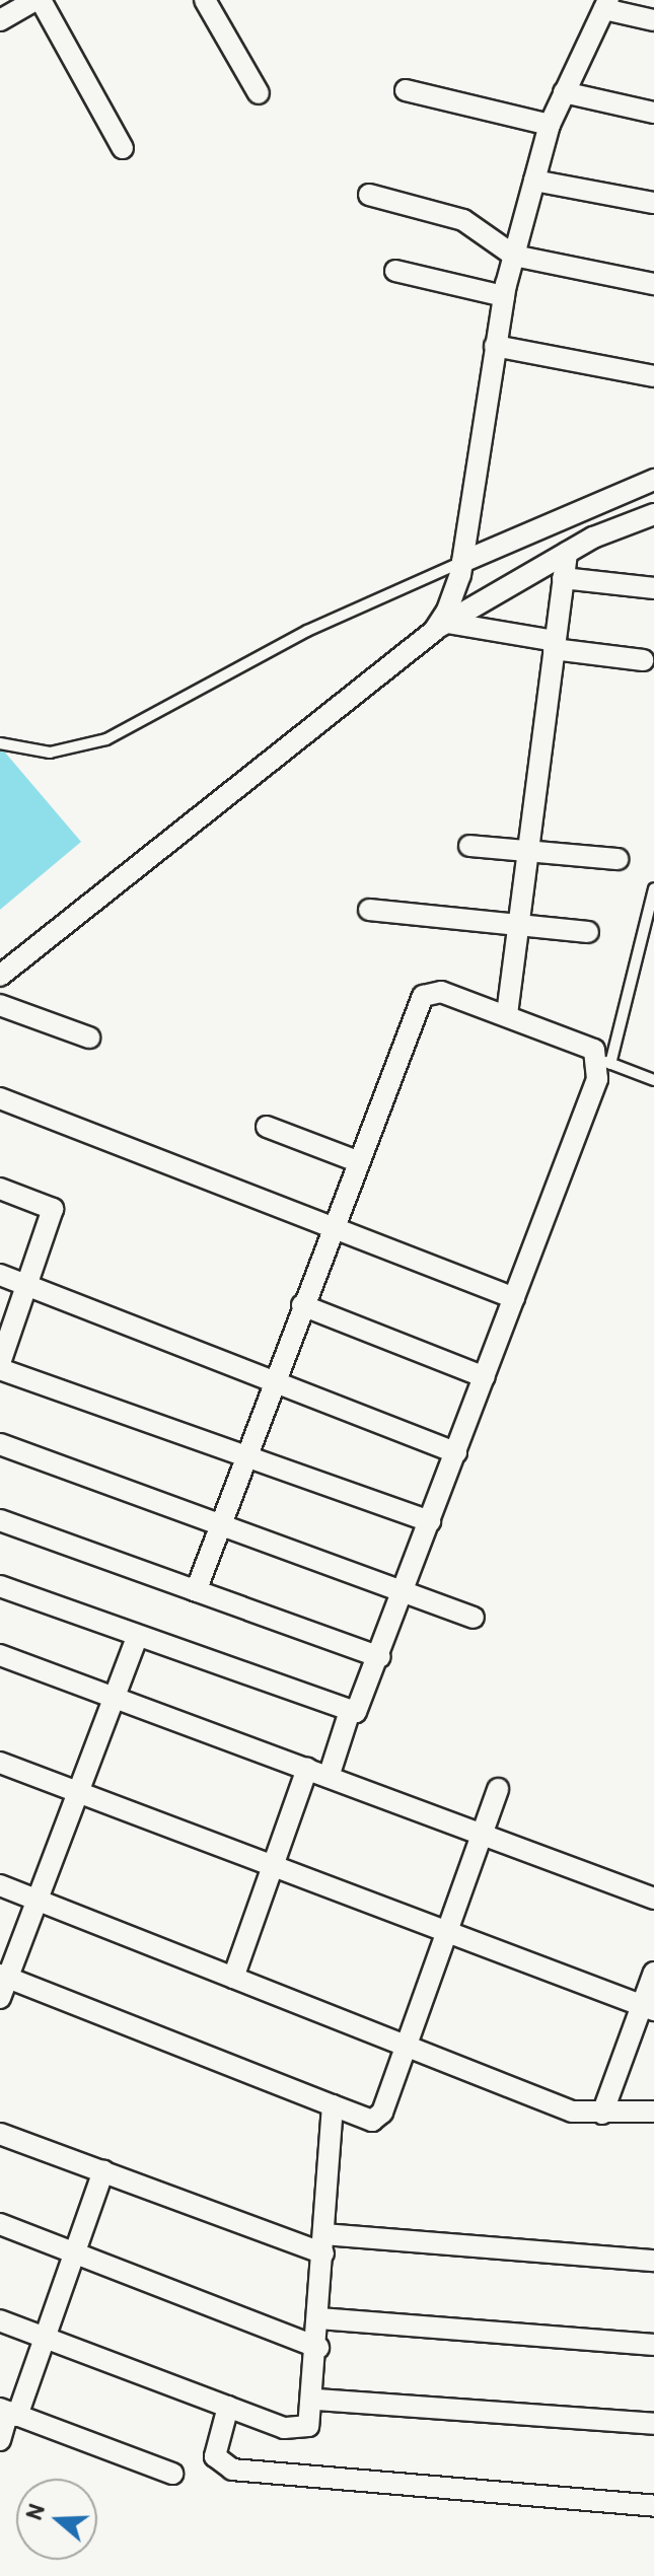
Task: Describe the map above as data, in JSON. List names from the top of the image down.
{
  "north": "left"
}
